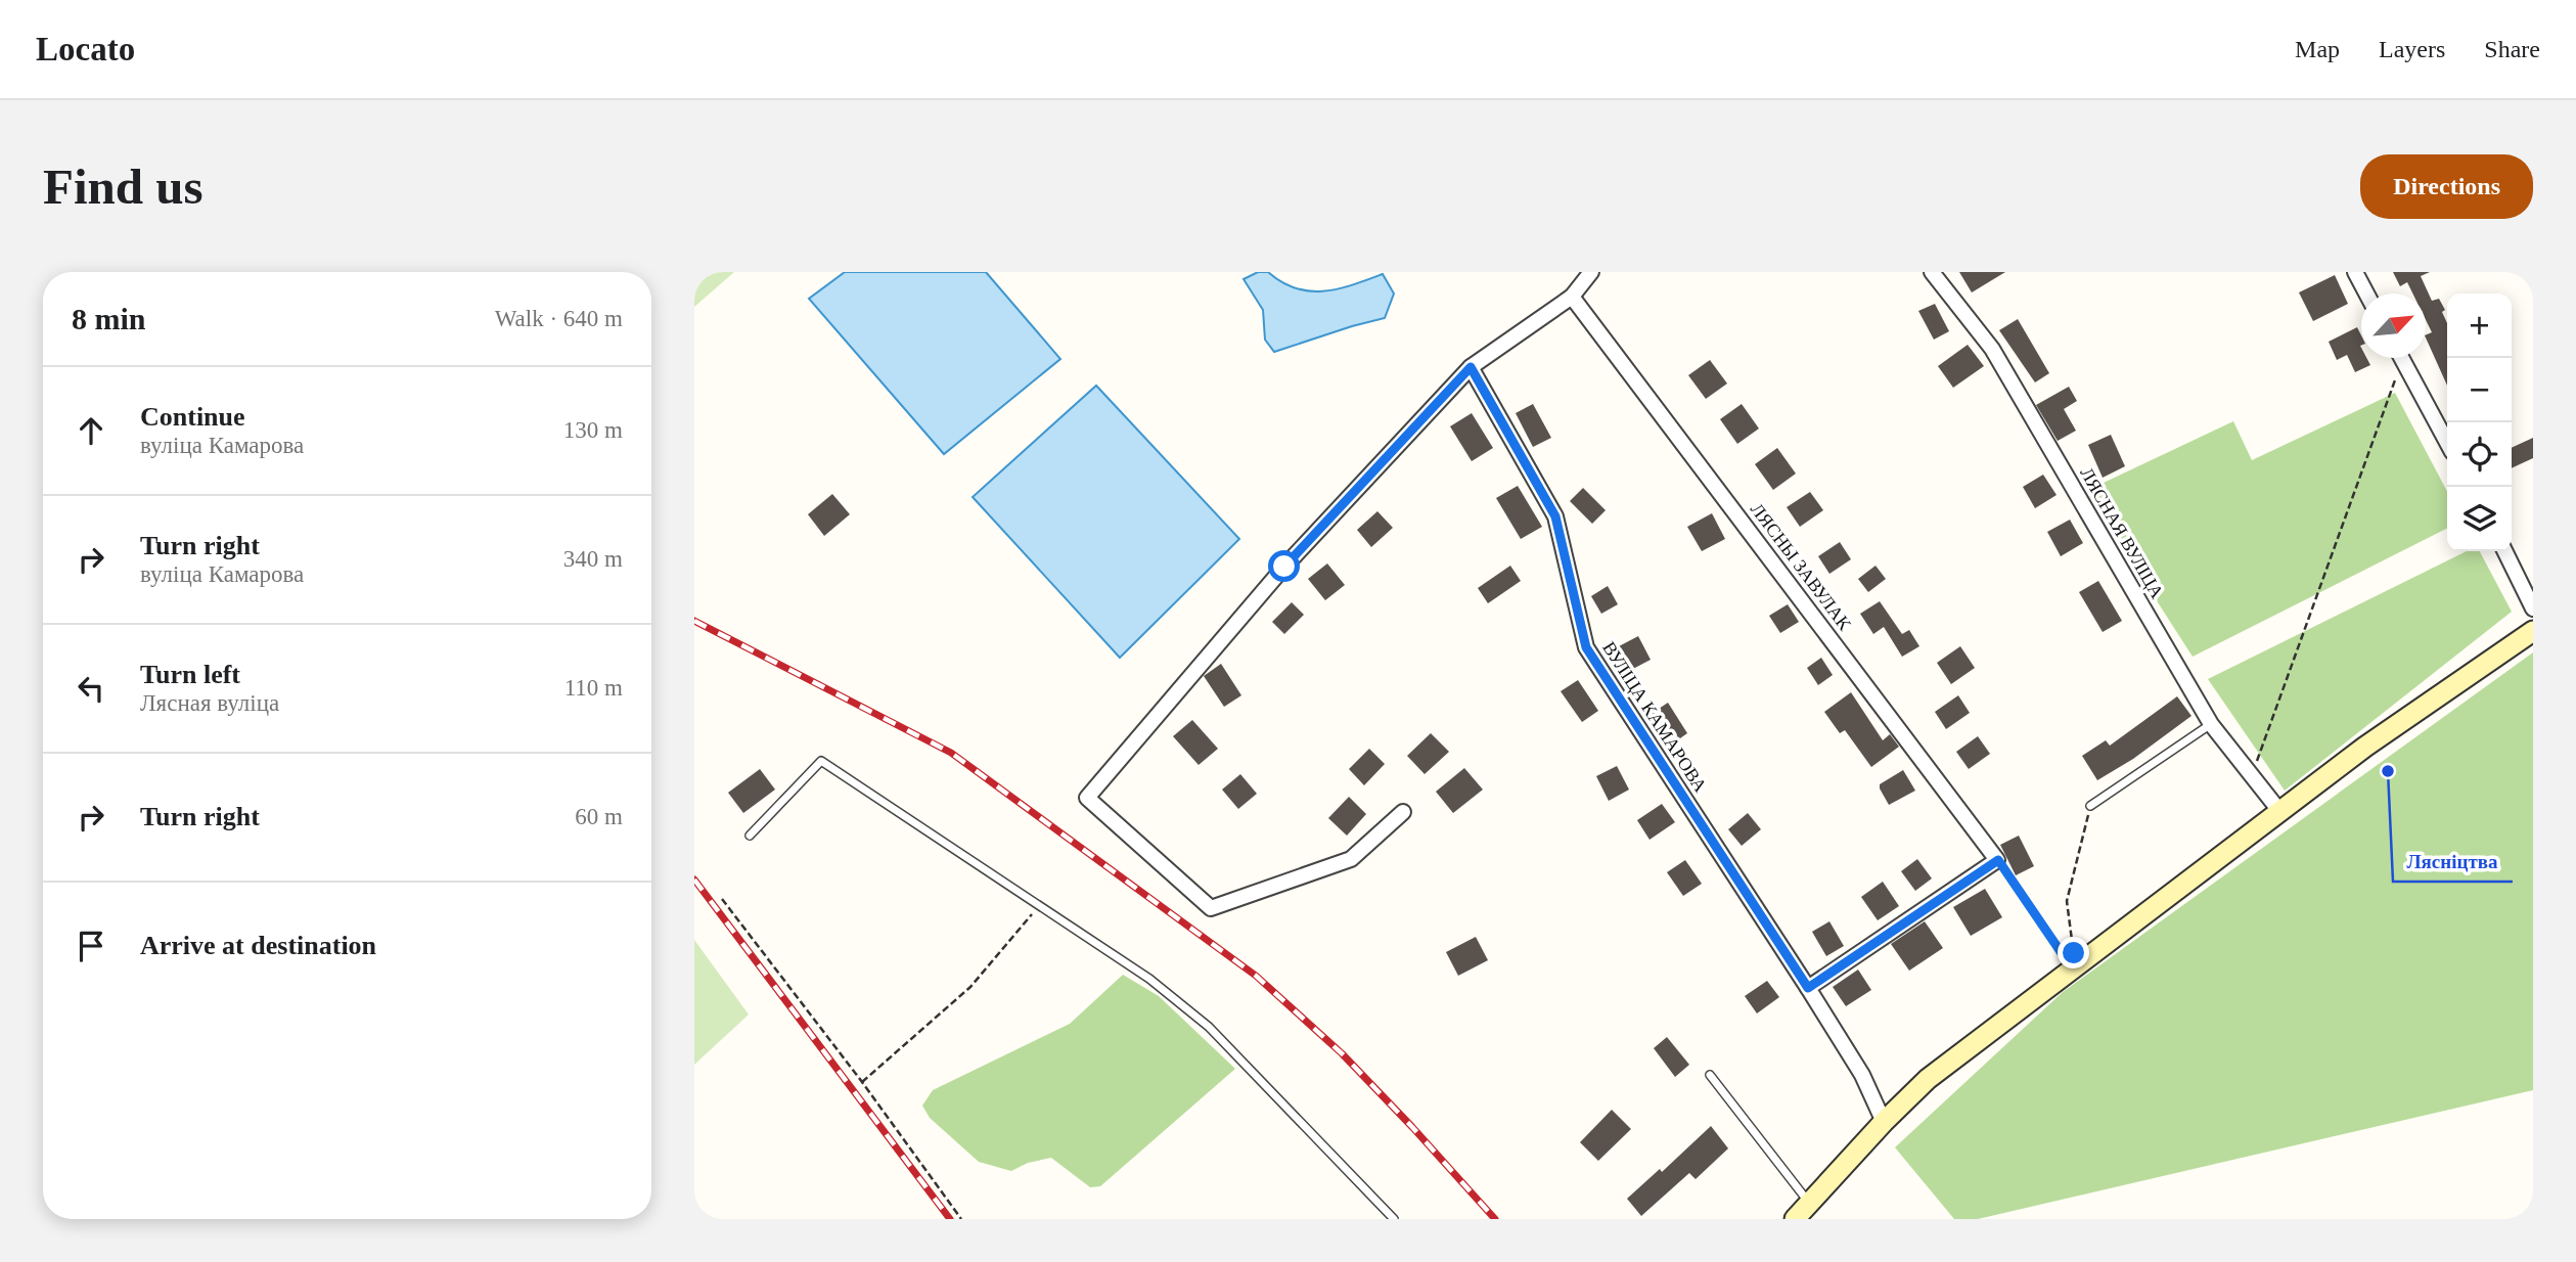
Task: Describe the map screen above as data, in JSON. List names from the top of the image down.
{
  "streets": {
    "street": ["ЛЯСНАЯ ВУЛІЦА", "ЛЯСНЫ ЗАВУЛАК", "ВУЛІЦА КАМАРОВА"]
  },
  "places": ["Лясніцтва"],
  "north": "top right",
  "page": {
    "header": "Locato",
    "nav": ["Map", "Layers", "Share"],
    "buttons": "Directions",
    "title": "Find us",
    "heading": ["8 min", "Walk · 640 m"],
    "map_buttons": ["+", "−"],
    "list": [
      ["Continue", "вуліца Камарова", "130 m"],
      ["Turn right", "вуліца Камарова", "340 m"],
      ["Turn left", "Лясная вуліца", "110 m"],
      ["Turn right", "60 m"],
      "Arrive at destination"
    ]
  }
}
